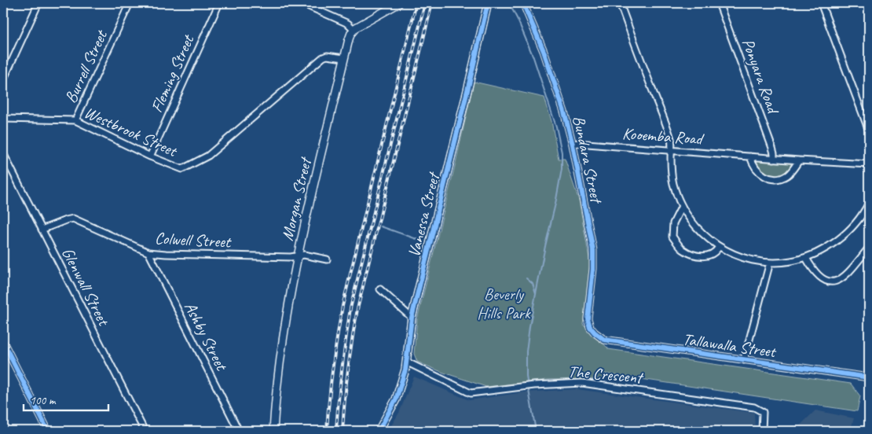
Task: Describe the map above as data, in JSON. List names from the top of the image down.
{
  "streets": {
    "street": [
      "Burrell Street",
      "Fleming Street",
      "Ponyara Road",
      "Westbrook Street",
      "Kooemba Road",
      "Bundara Street",
      "Morgan Street",
      "Vanessa Street",
      "Colwell Street",
      "Glenwall Street",
      "Ashby Street",
      "Tallawalla Street",
      "The Crescent"
    ]
  },
  "crossings": [
    ["Burrell Street", "Westbrook Street"],
    ["Fleming Street", "Westbrook Street"],
    ["Ponyara Road", "Kooemba Road"],
    ["Westbrook Street", "Morgan Street"],
    ["Kooemba Road", "Bundara Street"],
    ["Bundara Street", "Tallawalla Street"],
    ["Morgan Street", "Colwell Street"],
    ["Vanessa Street", "The Crescent"],
    ["Colwell Street", "Glenwall Street"],
    ["Colwell Street", "Ashby Street"]
  ],
  "parks": ["Beverly Hills Park"],
  "scale_bar": "100 m"
}
